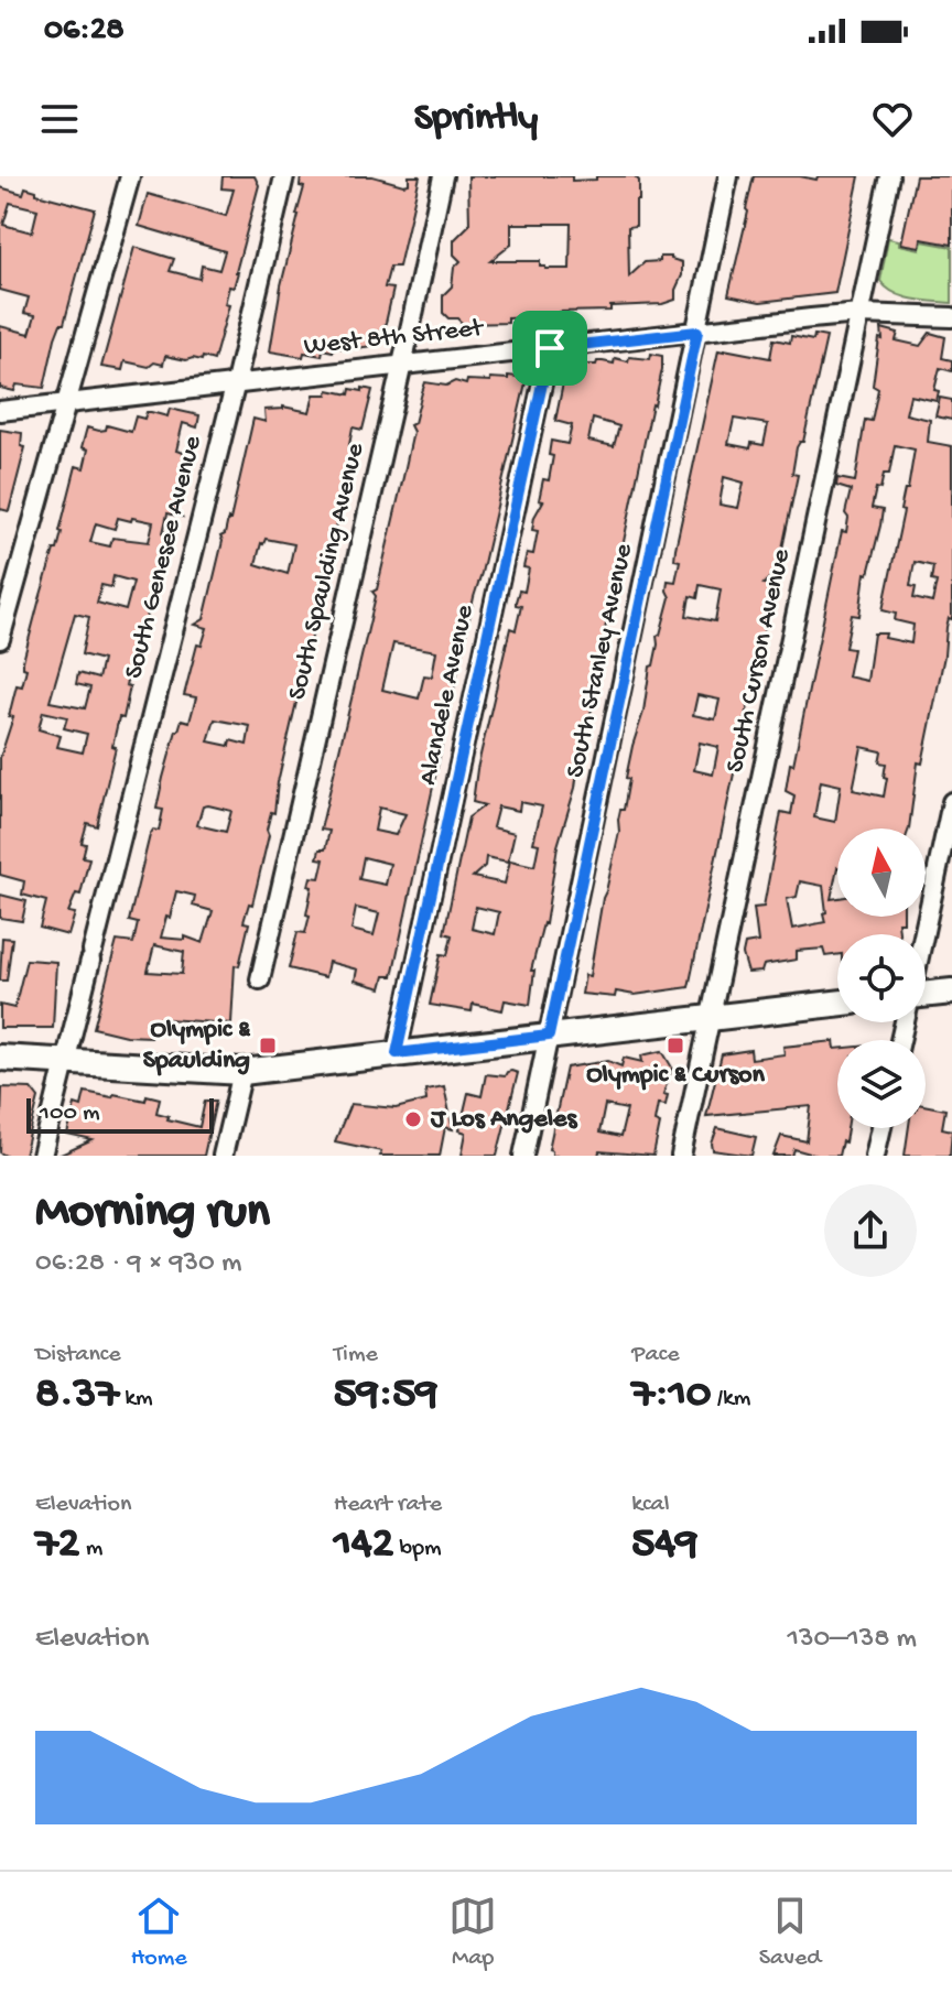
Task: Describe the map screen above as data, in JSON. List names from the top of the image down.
{
  "streets": {
    "street": [
      "West 8th Street",
      "South Genesee Avenue",
      "South Spaulding Avenue",
      "South Stanley Avenue",
      "South Curson Avenue",
      "Alandele Avenue"
    ]
  },
  "crossings": [
    ["West 8th Street", "South Genesee Avenue"],
    ["West 8th Street", "South Spaulding Avenue"],
    ["West 8th Street", "South Stanley Avenue"],
    ["West 8th Street", "South Curson Avenue"],
    ["West 8th Street", "Alandele Avenue"]
  ],
  "places": {
    "transit": ["Olympic & Spaulding", "Olympic & Curson"],
    "other": ["J Los Angeles"]
  },
  "scale_bar": "100 m",
  "north": "top",
  "page": {
    "status": "06:28",
    "header": "Sprintly",
    "scale": "100 m",
    "heading": ["Morning run", "06:28 · 9 × 930 m"],
    "stats": [
      ["Distance", "8.37 km"],
      ["Time", "59:59"],
      ["Pace", "7:10 /km"],
      ["Elevation", "72 m"],
      ["Heart rate", "142 bpm"],
      ["kcal", "549"]
    ],
    "chart": ["Elevation", "130–138 m"],
    "tabs": ["Home", "Map", "Saved"]
  }
}
